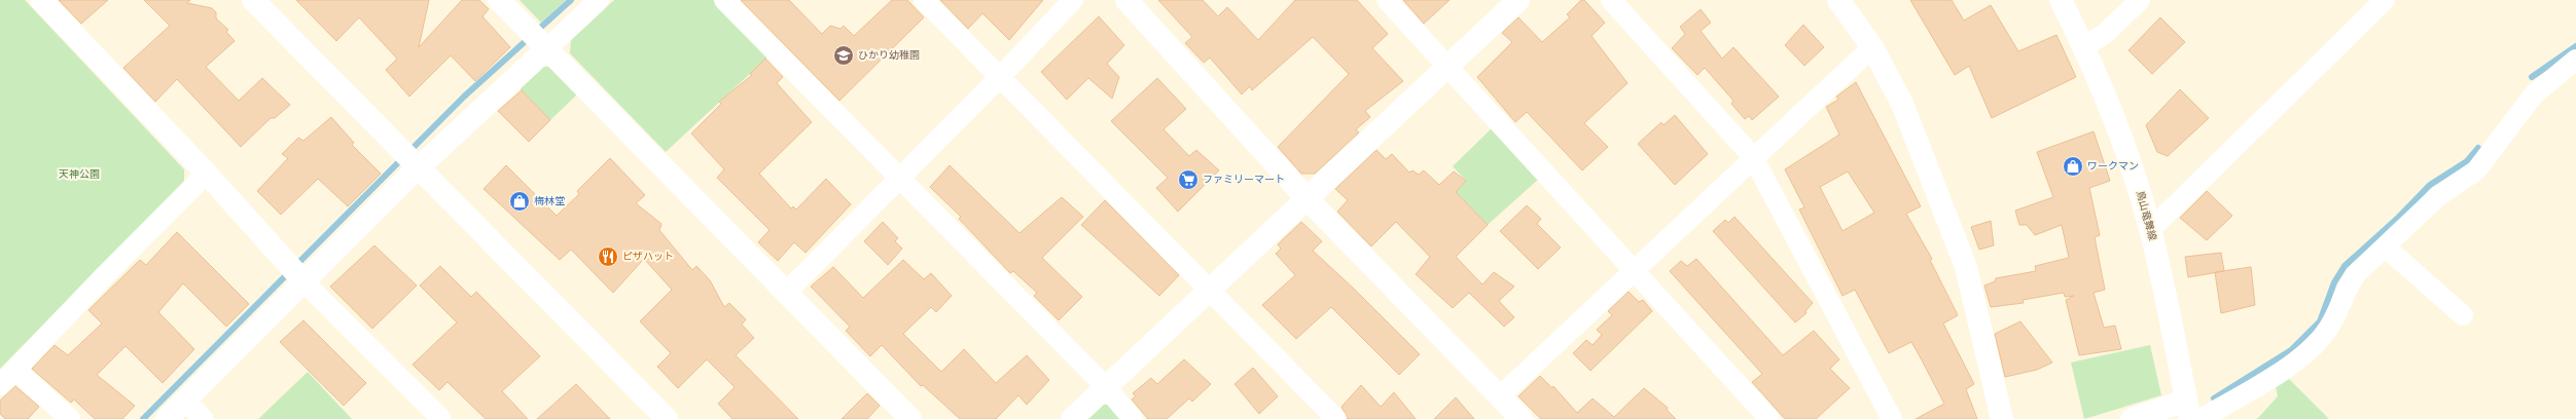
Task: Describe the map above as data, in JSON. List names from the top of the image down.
{
  "streets": {
    "street": ["鳥山竜舞線"]
  },
  "parks": ["天神公園"],
  "places": {
    "school or university": ["ひかり幼稚園"],
    "shop": ["ワークマン", "梅林堂"],
    "supermarket": ["ファミリーマート"],
    "restaurant": ["ピザハット"]
  }
}
